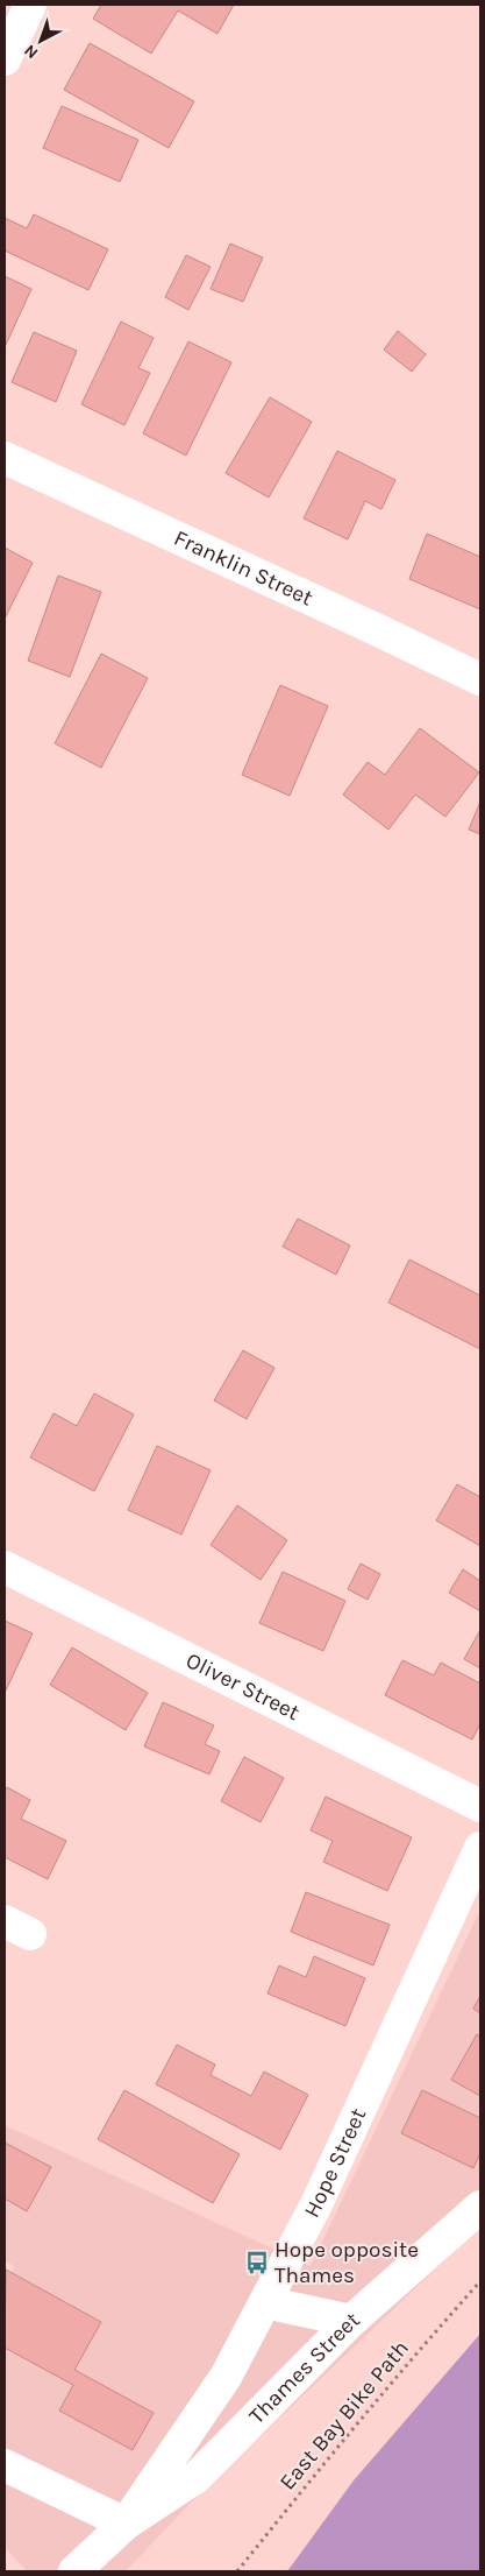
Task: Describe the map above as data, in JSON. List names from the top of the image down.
{
  "streets": {
    "street": [
      "Franklin Street",
      "Oliver Street",
      "Hope Street",
      "Thames Street"
    ],
    "path": ["East Bay Bike Path"]
  },
  "crossings": [
    ["Hope Street", "Thames Street"]
  ],
  "places": {
    "bus stop": ["Hope opposite Thames"]
  },
  "north": "bottom left"
}
